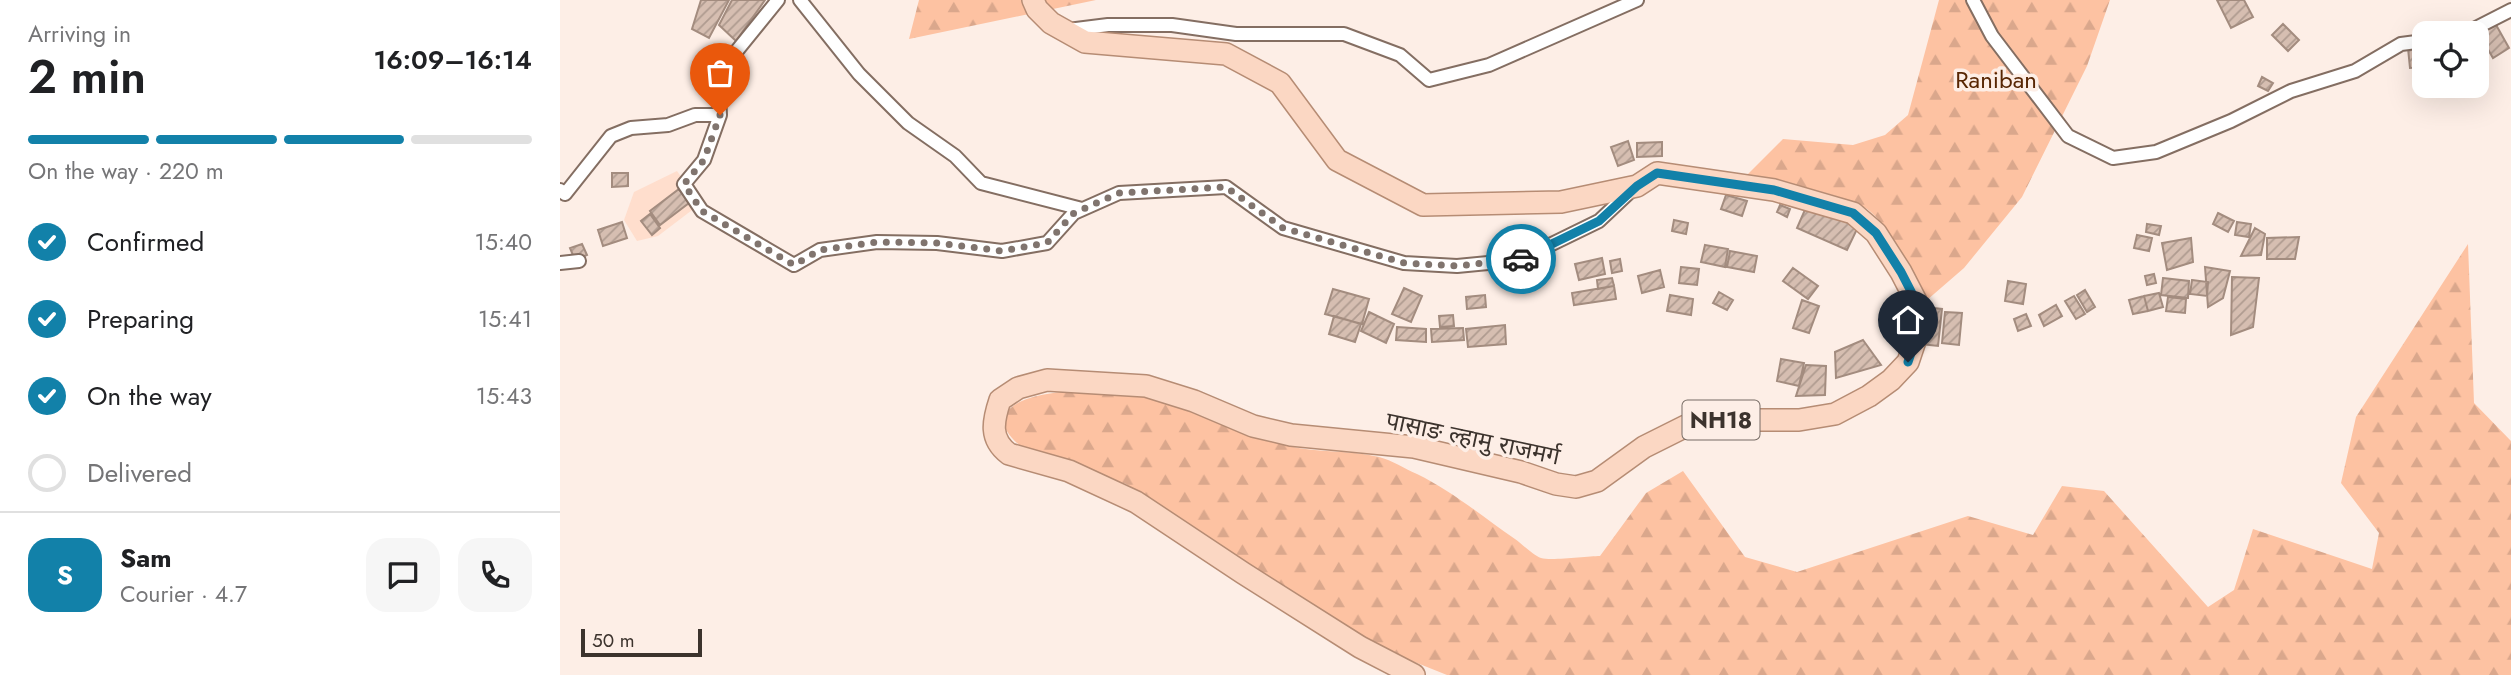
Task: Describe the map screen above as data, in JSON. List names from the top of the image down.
{
  "streets": {
    "main road": ["NH18", "पासाङ ल्हामु राजमर्ग"]
  },
  "parks": ["Raniban"],
  "scale_bar": "50 m",
  "page": {
    "heading": ["2 min", "Arriving in", "16:09–16:14"],
    "panel": ["Sam", "Courier · 4.7"],
    "bar": "On the way · 220 m",
    "list": [
      ["Confirmed", "15:40"],
      ["Preparing", "15:41"],
      ["On the way", "15:43"],
      "Delivered"
    ],
    "round": "S",
    "scale": "50 m"
  }
}
